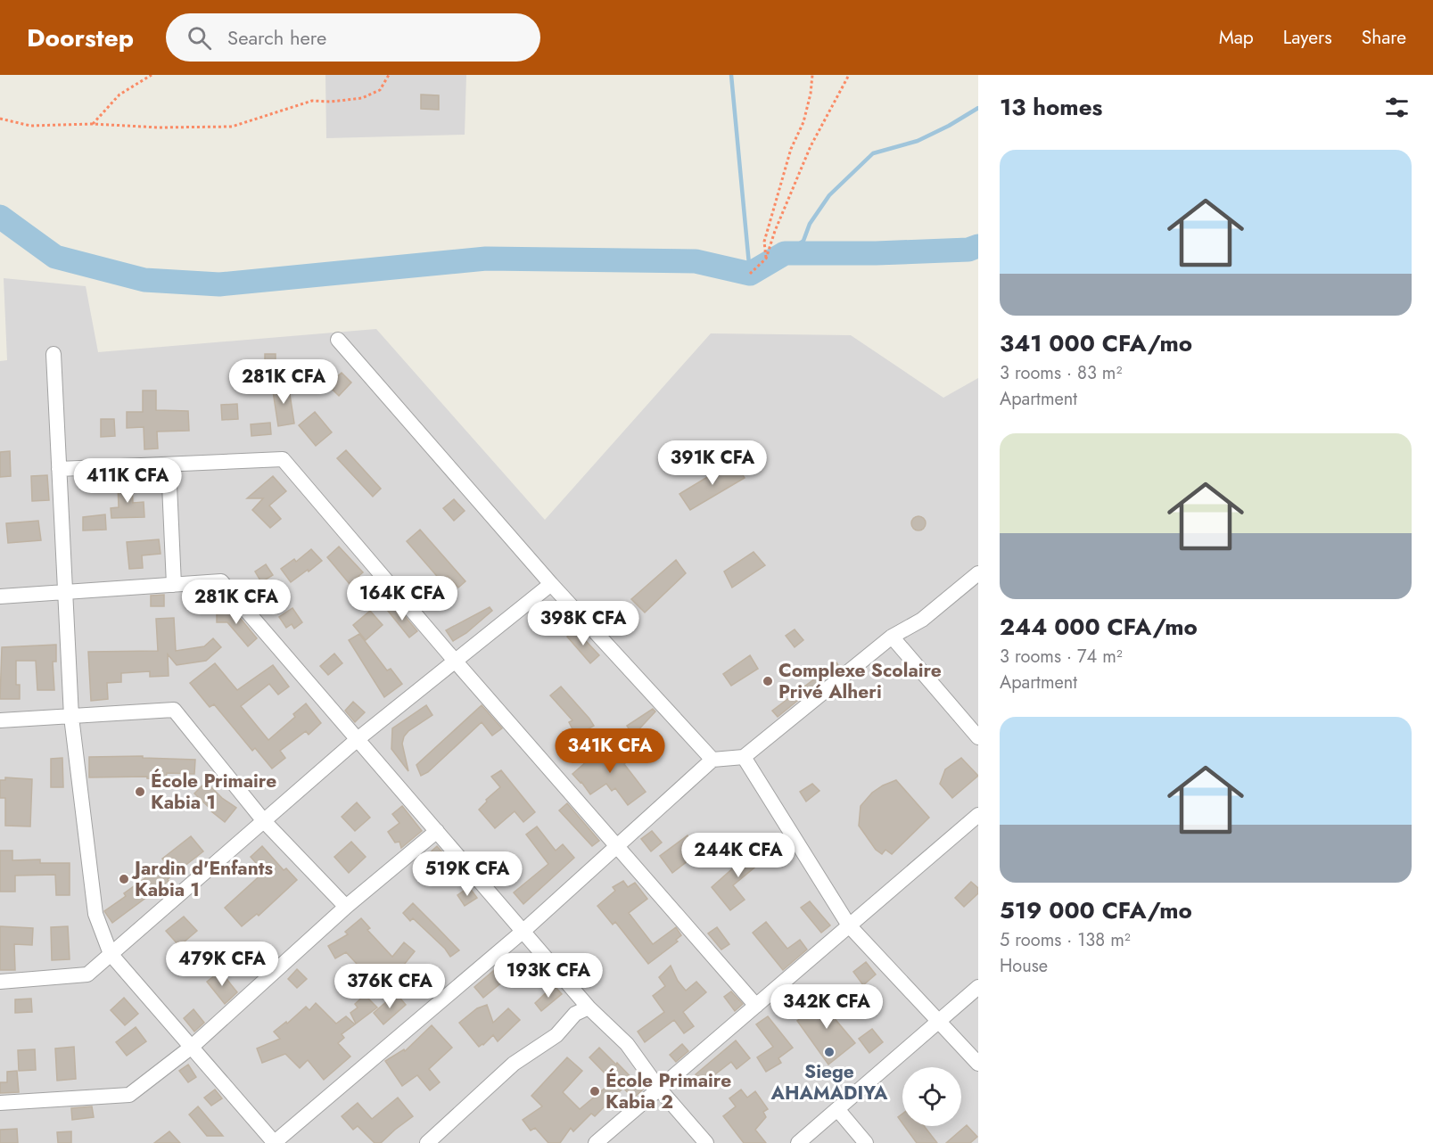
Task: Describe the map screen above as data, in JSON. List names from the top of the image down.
{
  "places": [
    "Complexe Scolaire Privé Alheri",
    "École Primaire Kabia 1",
    "Jardin d'Enfants Kabia 1",
    "Siege AHAMADIYA",
    "École Primaire Kabia 2"
  ],
  "page": {
    "header": "Doorstep",
    "search": "Search here",
    "nav": ["Map", "Layers", "Share"],
    "heading": "13 homes",
    "list": [
      {
        "name": "341 000 CFA/mo",
        "note": "3 rooms · 83 m² · Apartment"
      },
      {
        "name": "244 000 CFA/mo",
        "note": "3 rooms · 74 m² · Apartment"
      },
      {
        "name": "519 000 CFA/mo",
        "note": "5 rooms · 138 m² · House"
      }
    ],
    "price": [
      "281K CFA",
      "391K CFA",
      "411K CFA",
      "164K CFA",
      "281K CFA",
      "398K CFA",
      "341K CFA",
      "244K CFA",
      "519K CFA",
      "479K CFA",
      "193K CFA",
      "376K CFA",
      "342K CFA"
    ]
  }
}
